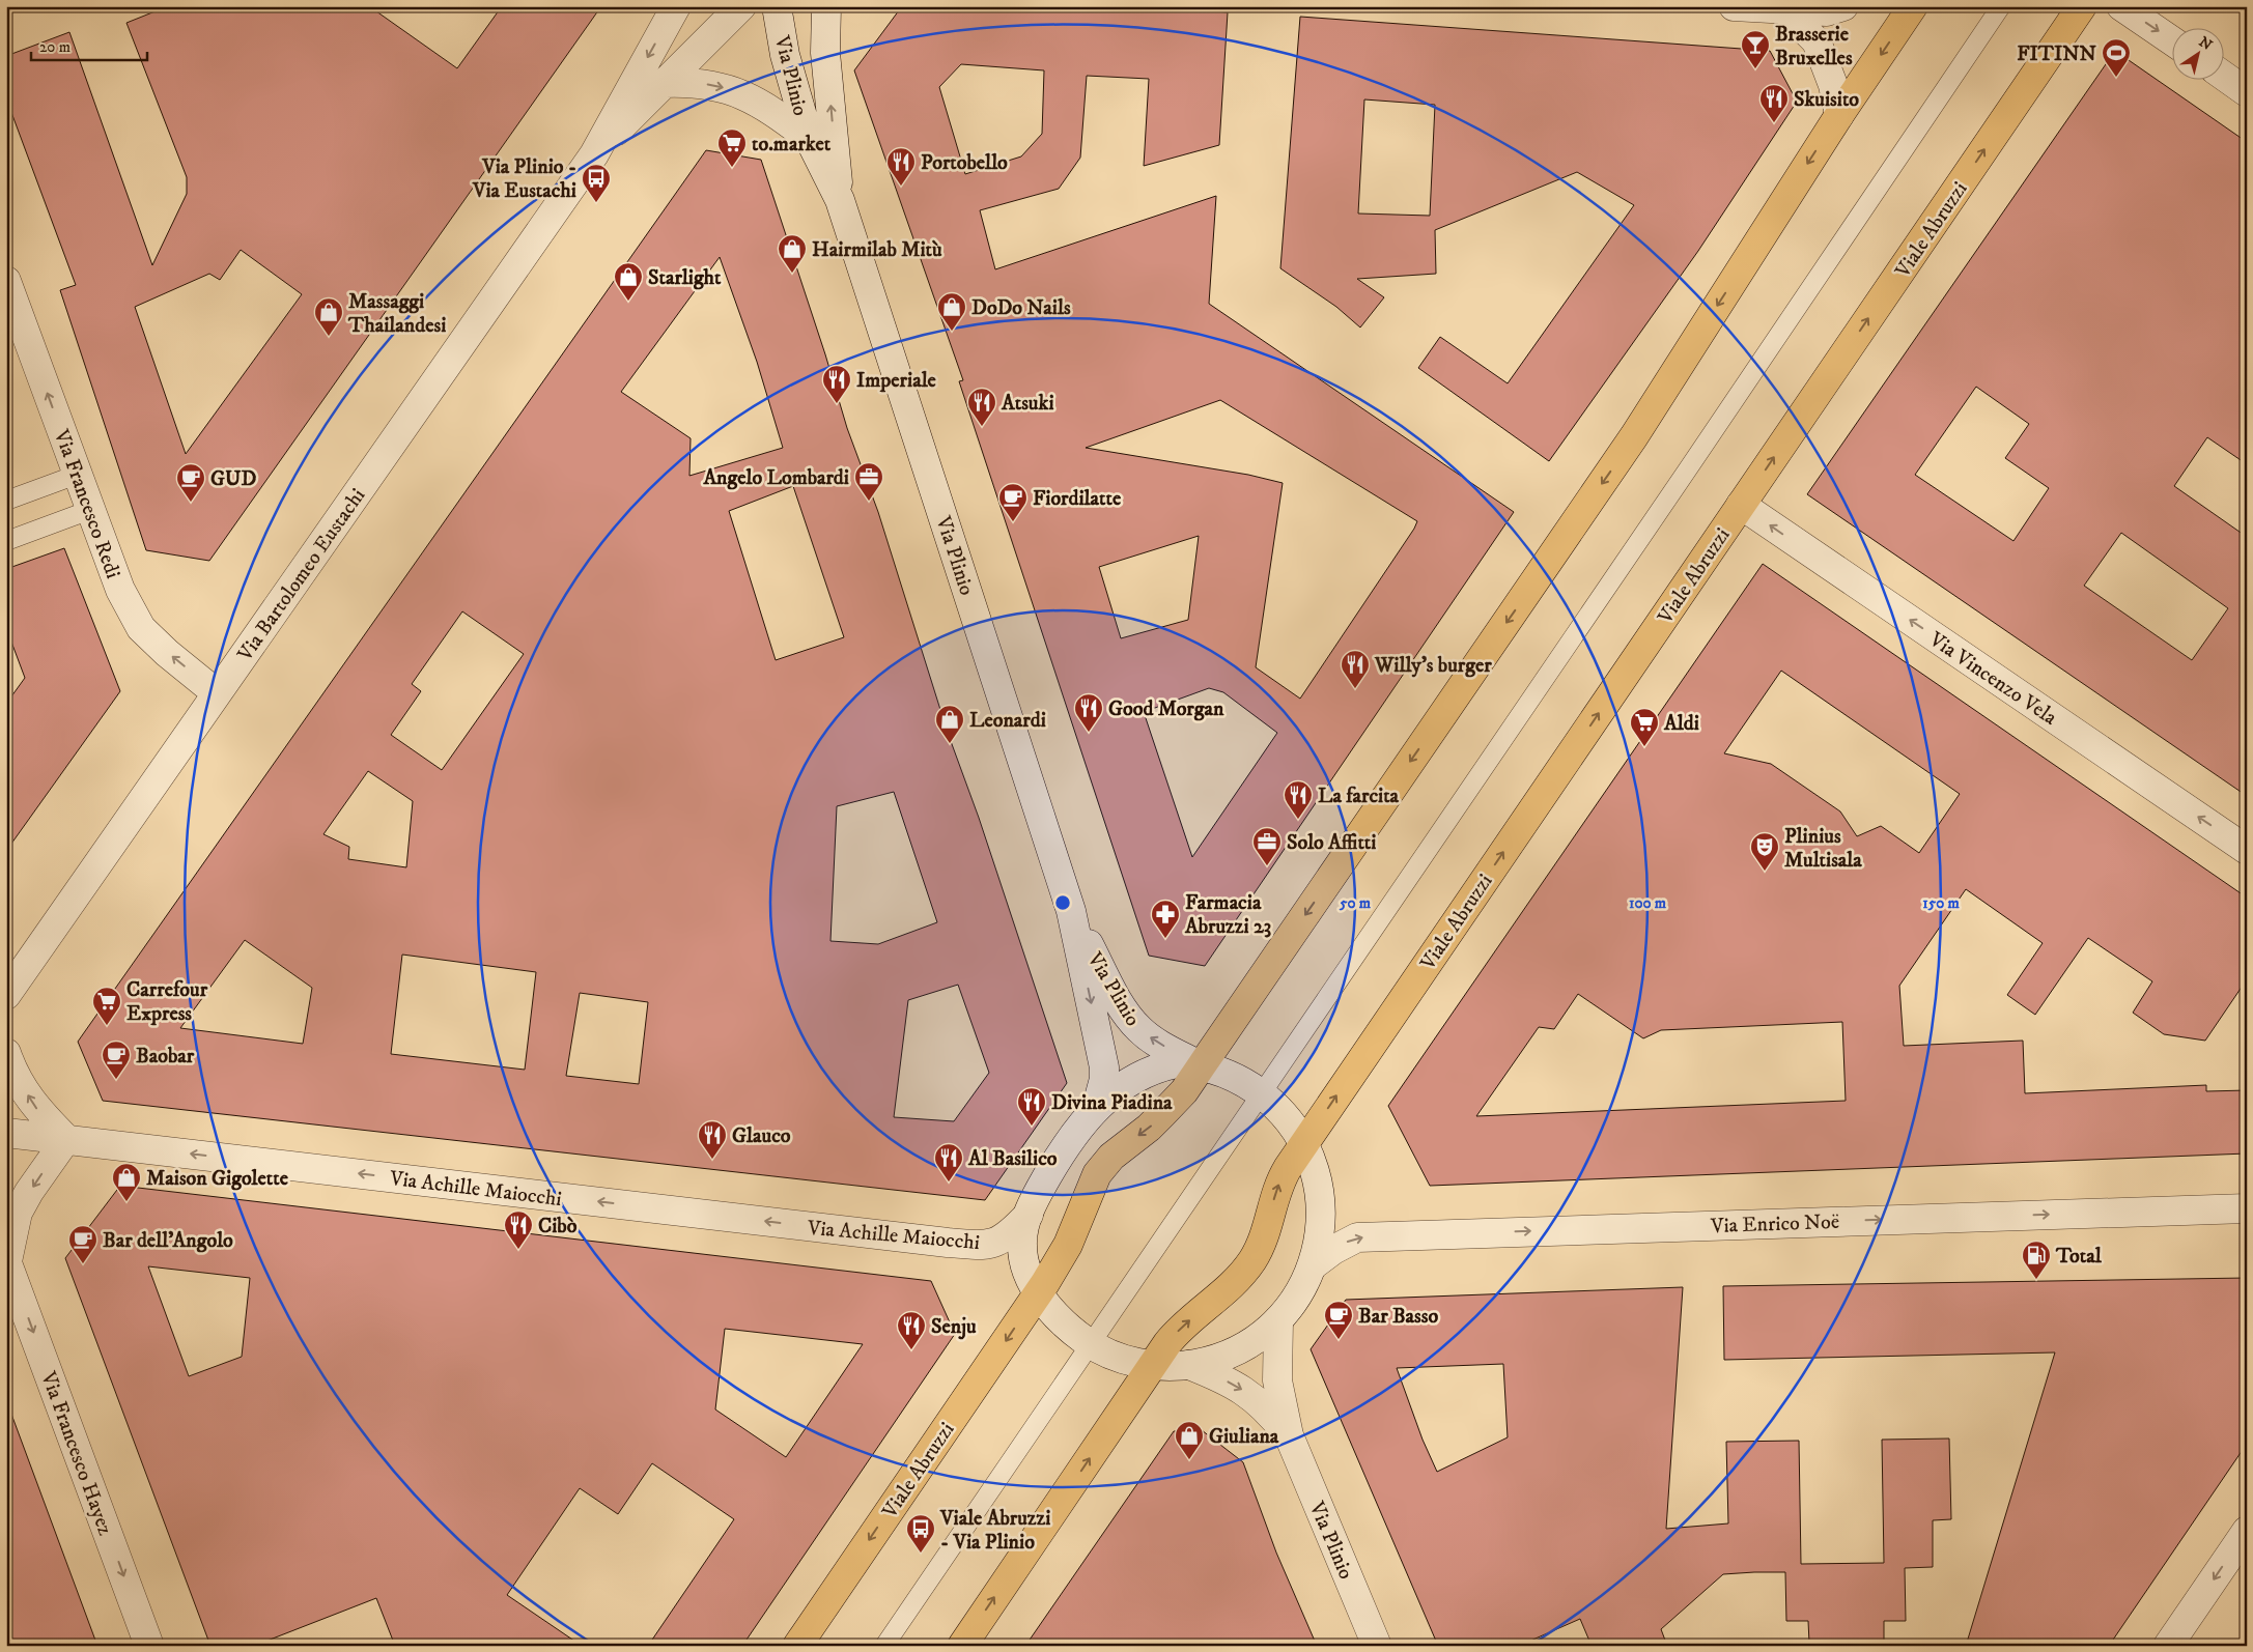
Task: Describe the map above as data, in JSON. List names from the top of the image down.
{
  "streets": {
    "main road": ["Viale Abruzzi"],
    "street": [
      "Via Plinio",
      "Via Francesco Redi",
      "Via Bartolomeo Eustachi",
      "Via Vincenzo Vela",
      "Via Achille Maiocchi",
      "Via Enrico Noë",
      "Via Francesco Hayez"
    ]
  },
  "crossings": [
    ["Via Plinio", "Viale Abruzzi"],
    ["Viale Abruzzi", "Via Vincenzo Vela"],
    ["Via Francesco Redi", "Via Bartolomeo Eustachi"]
  ],
  "one_way": [
    "Via Francesco Redi",
    "Via Vincenzo Vela",
    "Via Achille Maiocchi",
    "Via Enrico Noë",
    "Via Francesco Hayez"
  ],
  "places": {
    "bar": ["Brasserie Bruxelles"],
    "sports": ["FITINN"],
    "restaurant": [
      "Skuisito",
      "Portobello",
      "Imperiale",
      "Atsuki",
      "Willy's burger",
      "Good Morgan",
      "La farcita",
      "Divina Piadina",
      "Glauco",
      "Al Basilico",
      "Cibò",
      "Senju"
    ],
    "supermarket": ["to.market", "Aldi", "Carrefour Express"],
    "bus stop": ["Via Plinio - Via Eustachi", "Viale Abruzzi - Via Plinio"],
    "shop": [
      "Hairmilab Mitù",
      "Starlight",
      "DoDo Nails",
      "Massaggi Thailandesi",
      "Leonardi",
      "Maison Gigolette",
      "Giuliana"
    ],
    "office": ["Angelo Lombardi", "Solo Affitti"],
    "cafe": [
      "GUD",
      "Fiordilatte",
      "Baobar",
      "Bar dell'Angolo",
      "Bar Basso"
    ],
    "theatre": ["Plinius Multisala"],
    "pharmacy": ["Farmacia Abruzzi 23"],
    "fuel station": ["Total"]
  },
  "scale_bar": "20 m",
  "north": "top right",
  "rings": ["50 m", "100 m", "150 m"]
}
